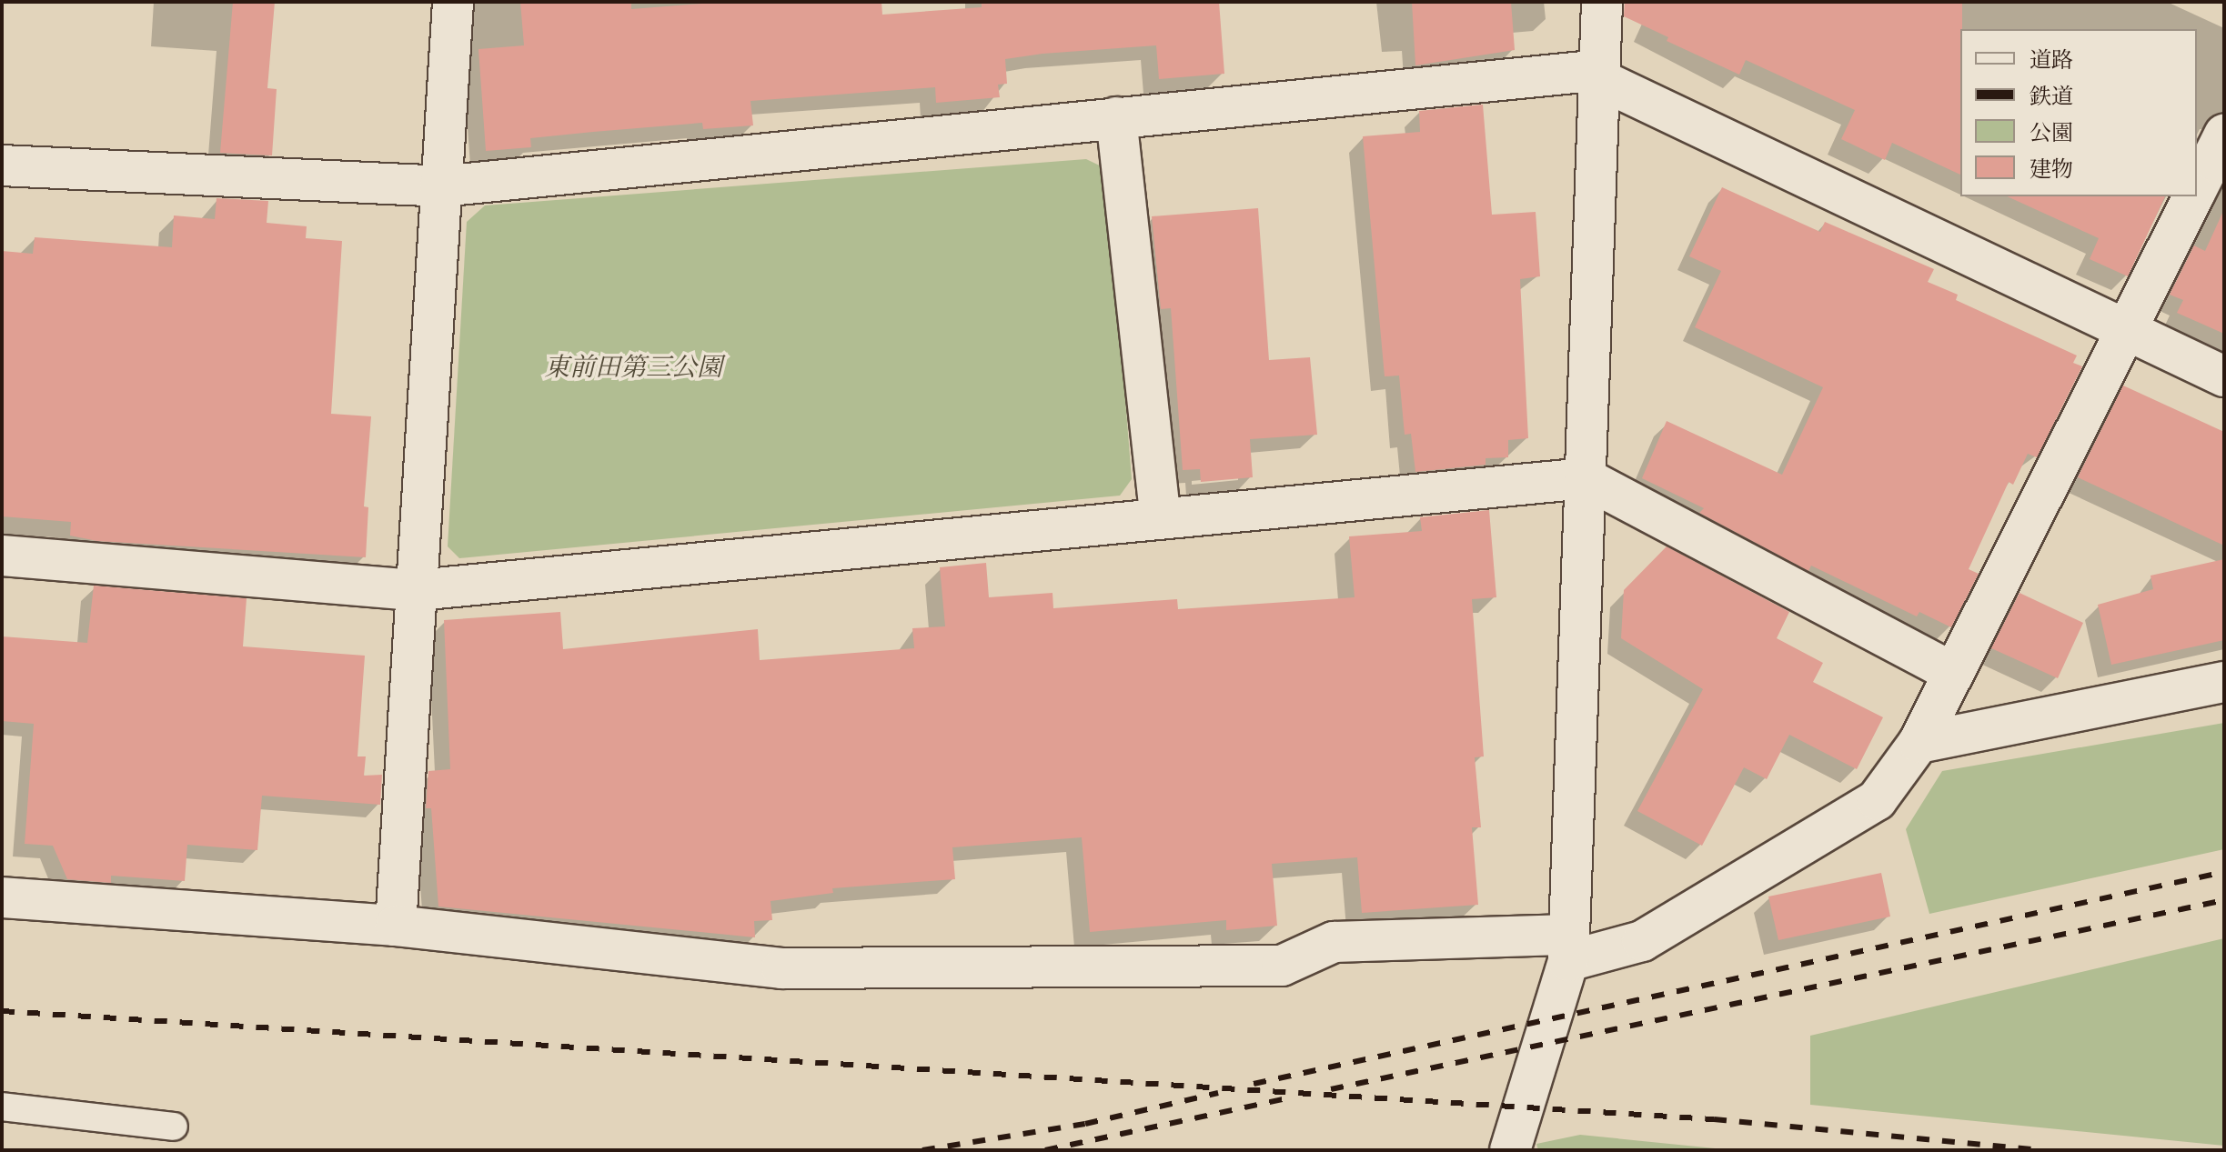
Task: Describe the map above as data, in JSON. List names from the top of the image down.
{
  "parks": ["東前田第三公園"],
  "legend": [
    "道路",
    "鉄道",
    "公園",
    "建物"
  ]
}
